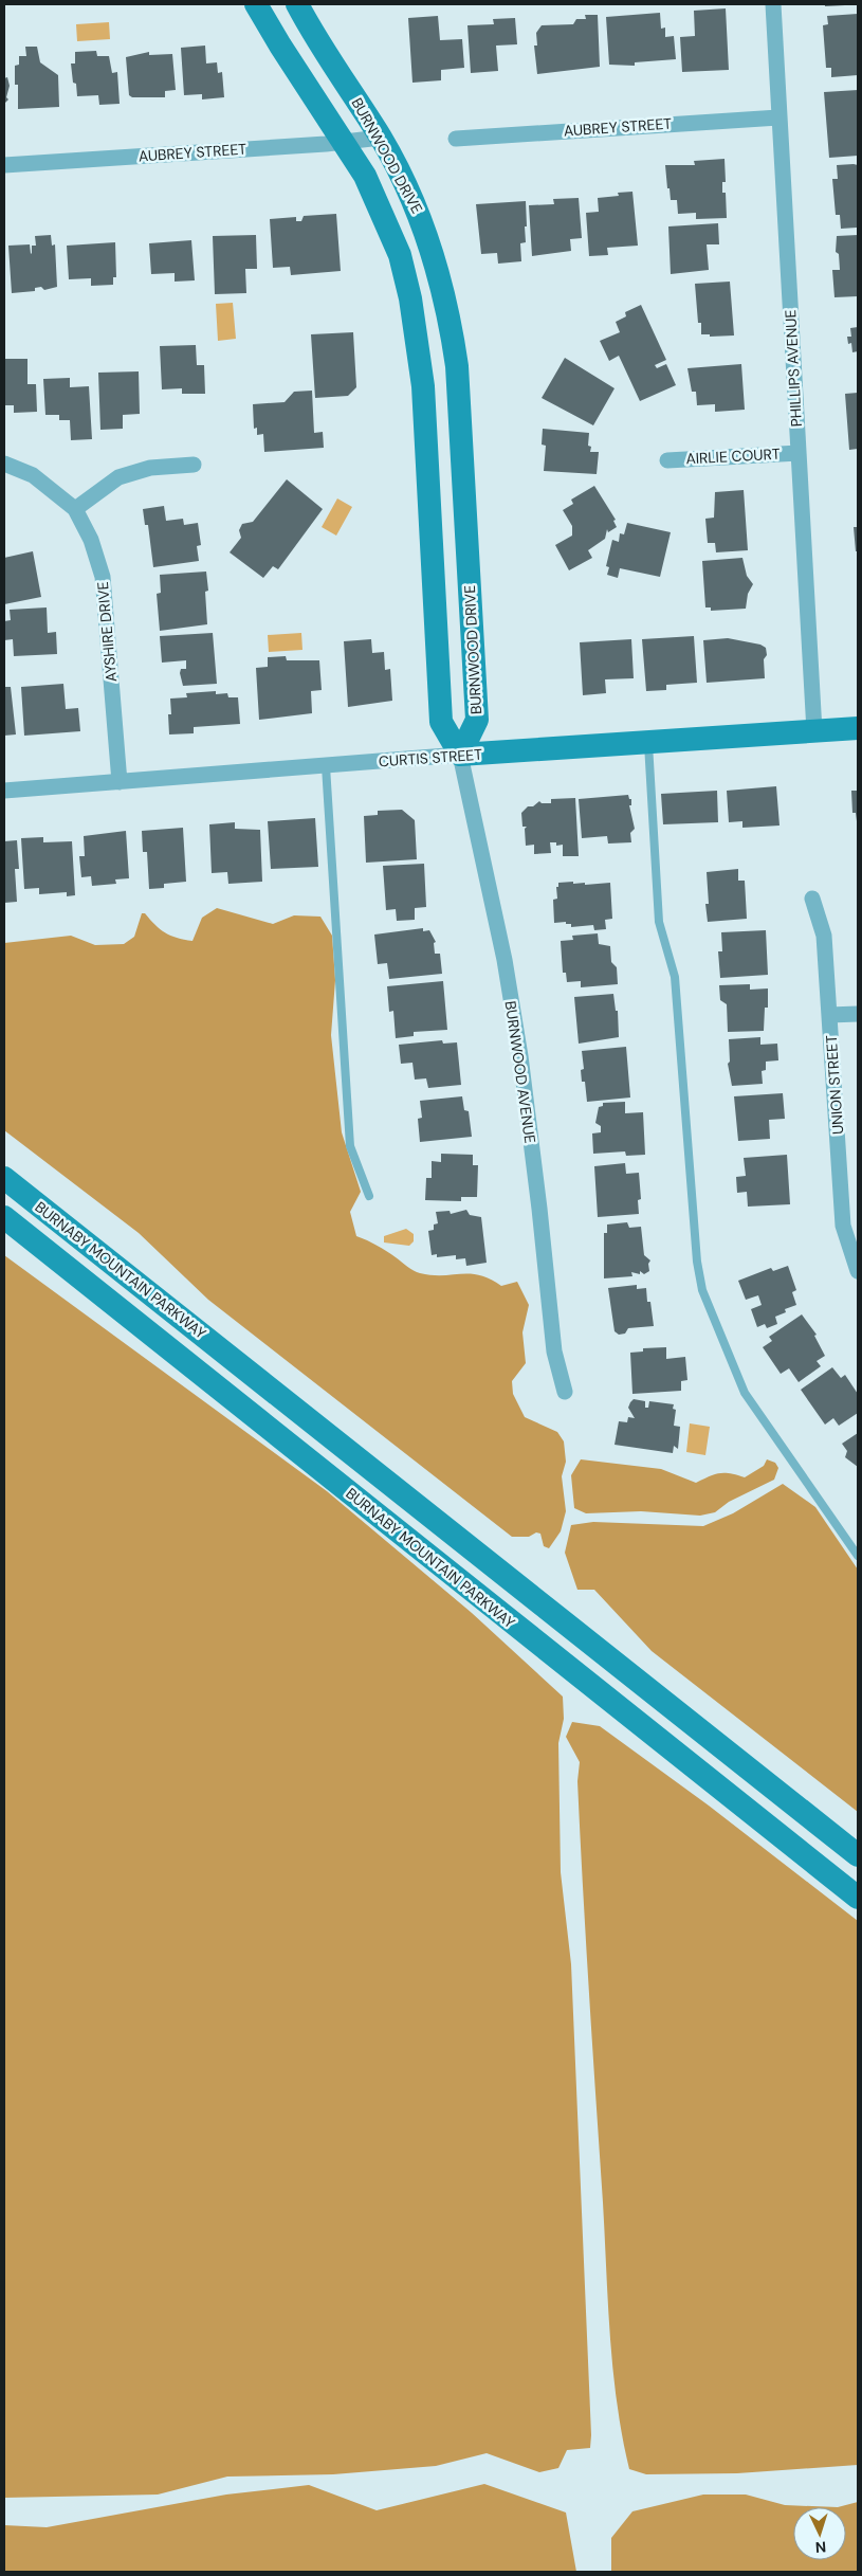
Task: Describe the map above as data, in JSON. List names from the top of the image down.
{
  "streets": {
    "main road": ["BURNWOOD DRIVE", "CURTIS STREET", "BURNABY MOUNTAIN PARKWAY"],
    "street": [
      "AUBREY STREET",
      "PHILLIPS AVENUE",
      "AIRLIE COURT",
      "AYSHIRE DRIVE",
      "BURNWOOD AVENUE",
      "UNION STREET"
    ]
  },
  "crossings": [
    ["AUBREY STREET", "BURNWOOD DRIVE"],
    ["AUBREY STREET", "PHILLIPS AVENUE"],
    ["BURNWOOD DRIVE", "CURTIS STREET"],
    ["BURNWOOD DRIVE", "BURNWOOD AVENUE"],
    ["PHILLIPS AVENUE", "AIRLIE COURT"],
    ["PHILLIPS AVENUE", "CURTIS STREET"],
    ["AYSHIRE DRIVE", "CURTIS STREET"],
    ["CURTIS STREET", "BURNWOOD AVENUE"]
  ],
  "north": "bottom"
}
